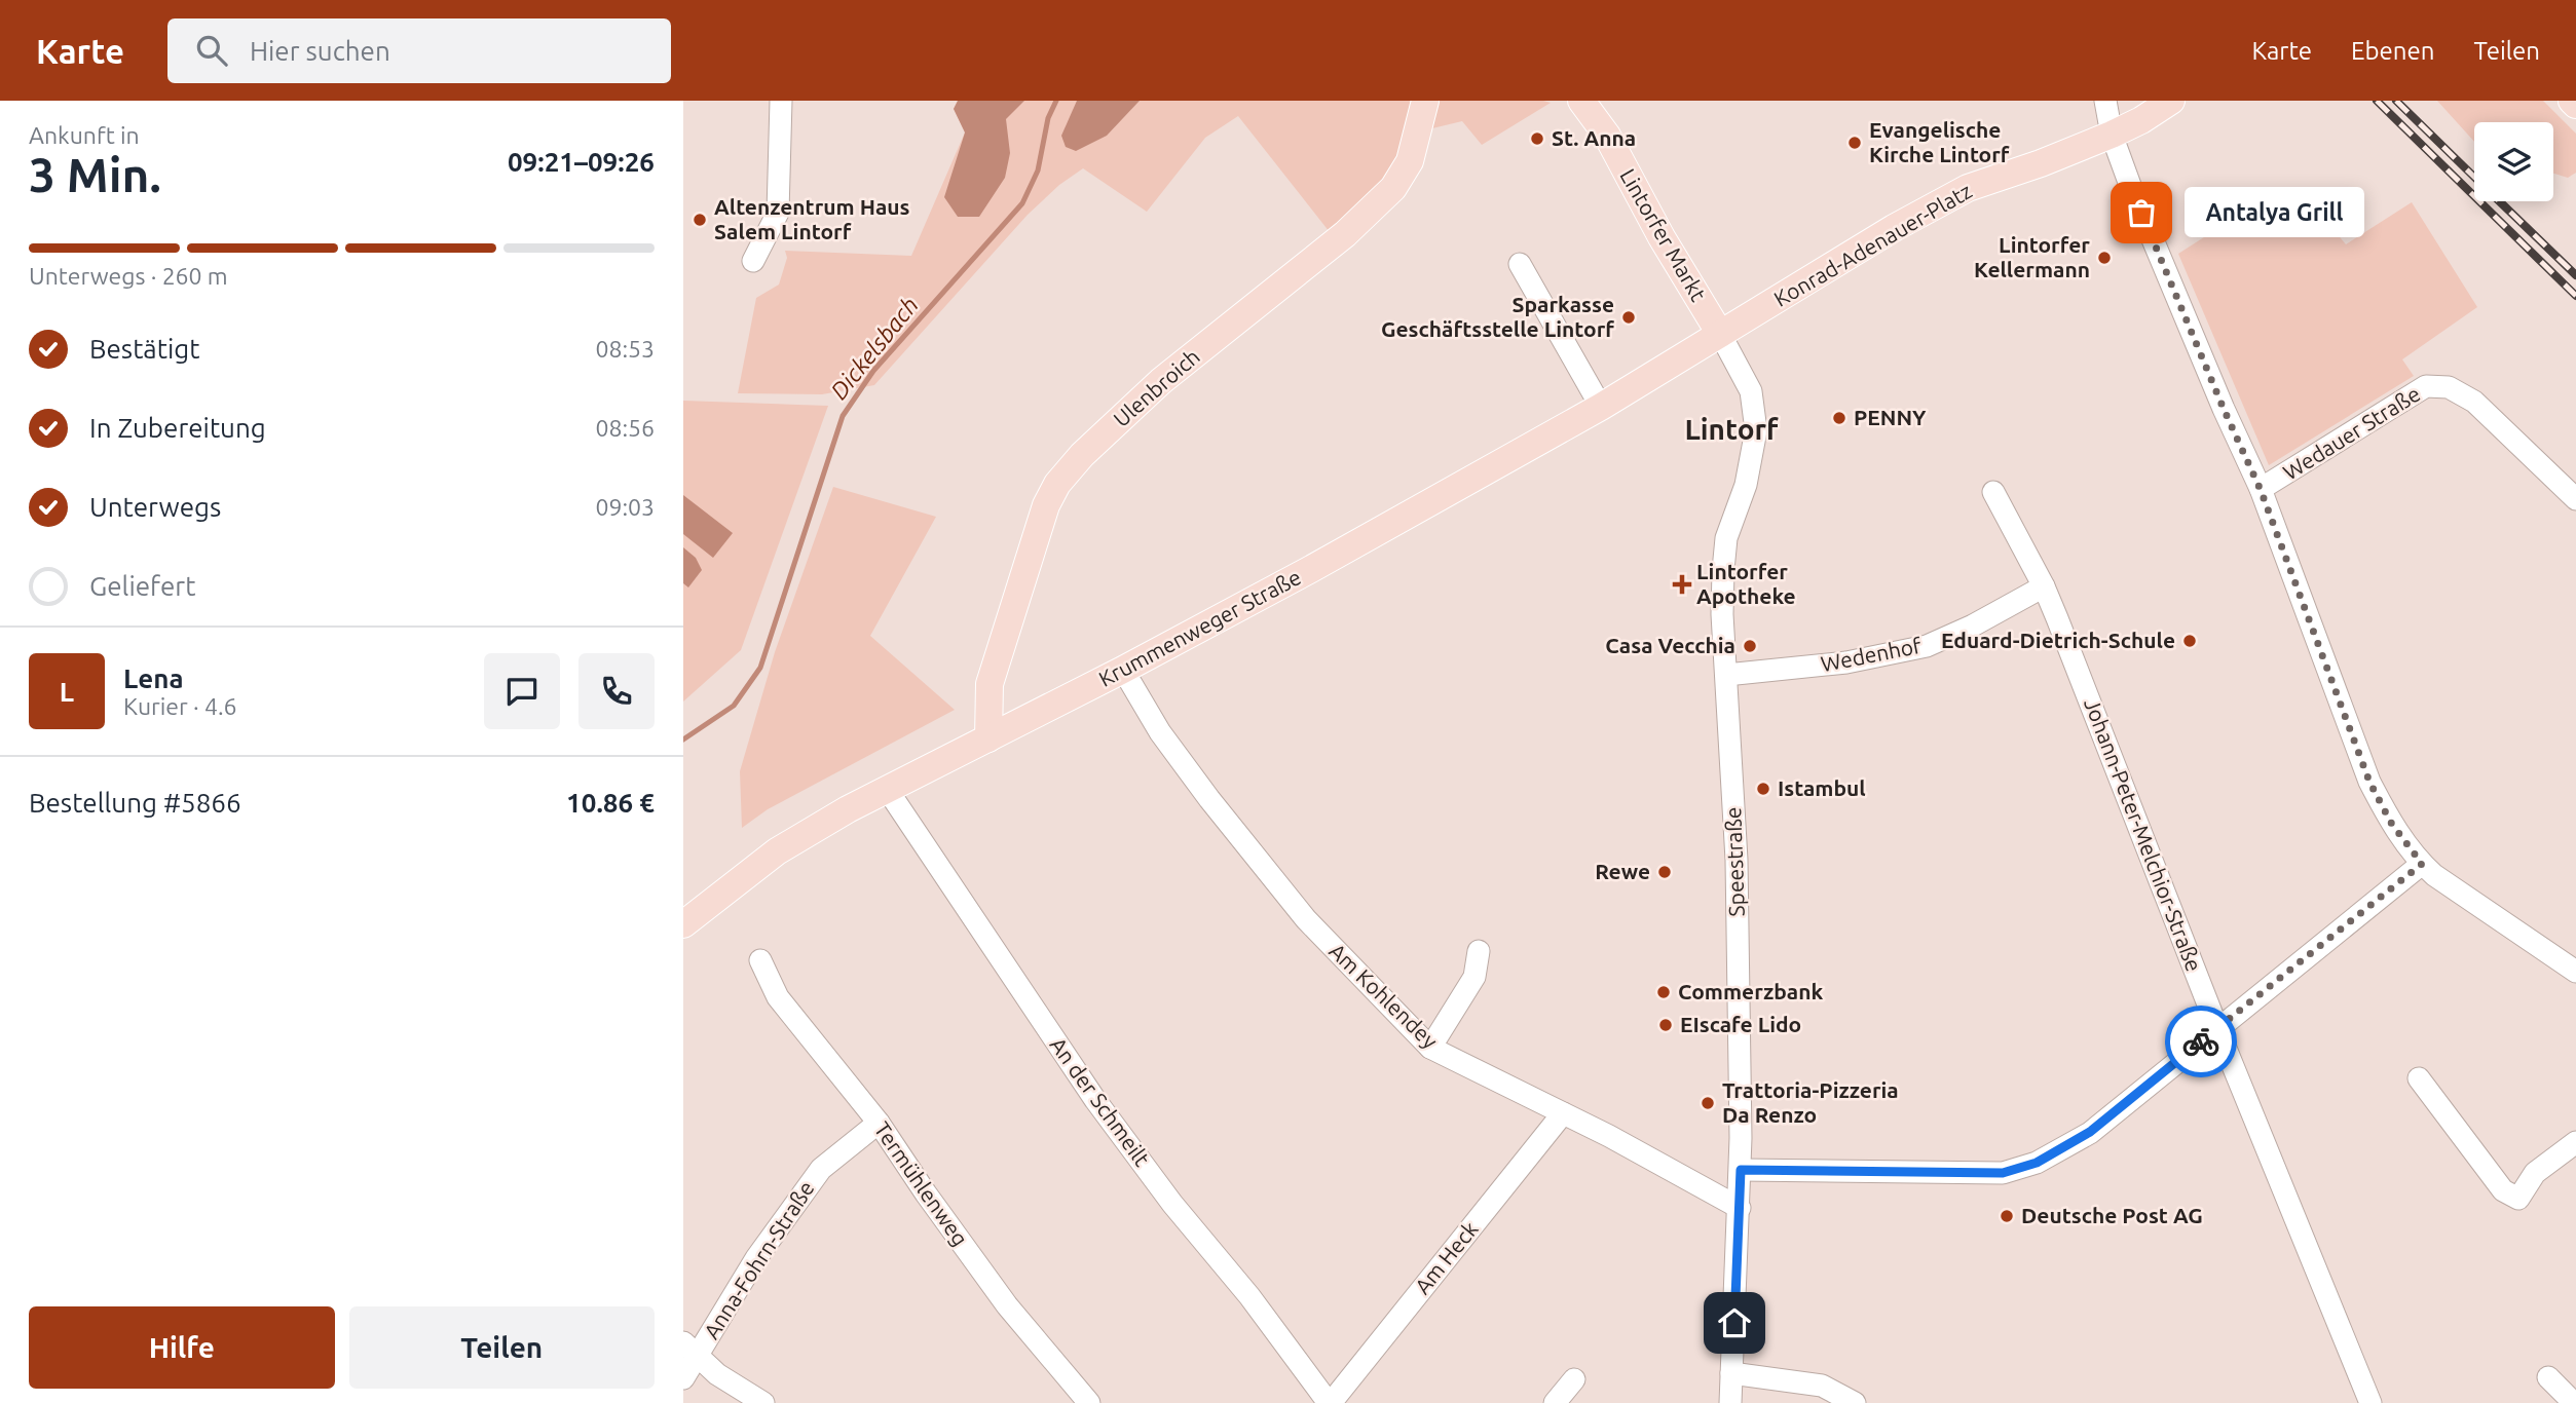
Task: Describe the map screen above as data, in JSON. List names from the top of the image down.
{
  "streets": {
    "main road": [
      "Lintorfer Markt",
      "Konrad-Adenauer-Platz",
      "Ulenbroich",
      "Krummenweger Straße"
    ],
    "street": [
      "Wedauer Straße",
      "Wedenhof",
      "Johann-Peter-Melchior-Straße",
      "Speestraße",
      "Am Kohlendey",
      "An der Schmeilt",
      "Termühlenweg",
      "Am Heck",
      "Anna-Fohrn-Straße"
    ]
  },
  "crossings": [
    ["Lintorfer Markt", "Konrad-Adenauer-Platz"],
    ["Lintorfer Markt", "Krummenweger Straße"],
    ["Lintorfer Markt", "Speestraße"],
    ["Konrad-Adenauer-Platz", "Krummenweger Straße"],
    ["Konrad-Adenauer-Platz", "Speestraße"],
    ["Ulenbroich", "Krummenweger Straße"],
    ["Krummenweger Straße", "Speestraße"],
    ["Krummenweger Straße", "Am Kohlendey"],
    ["Krummenweger Straße", "An der Schmeilt"],
    ["Wedenhof", "Johann-Peter-Melchior-Straße"],
    ["Wedenhof", "Speestraße"],
    ["Speestraße", "Am Kohlendey"],
    ["Am Kohlendey", "Am Heck"],
    ["An der Schmeilt", "Am Heck"],
    ["Termühlenweg", "Anna-Fohrn-Straße"]
  ],
  "districts": ["Lintorf"],
  "water": ["Dickelsbach"],
  "places": {
    "other": [
      "St. Anna",
      "Evangelische Kirche Lintorf",
      "Antalya Grill",
      "Altenzentrum Haus Salem Lintorf",
      "Lintorfer Kellermann",
      "Sparkasse Geschäftsstelle Lintorf",
      "PENNY",
      "Eduard-Dietrich-Schule",
      "Casa Vecchia",
      "Istambul",
      "Rewe",
      "Commerzbank",
      "EIscafe Lido",
      "Trattoria-Pizzeria Da Renzo",
      "Deutsche Post AG"
    ],
    "health": ["Lintorfer Apotheke"]
  },
  "page": {
    "header": "Karte",
    "search": "Hier suchen",
    "nav": ["Karte", "Ebenen", "Teilen"],
    "heading": ["3 Min.", "Ankunft in", "09:21–09:26"],
    "panel": [
      "Lena",
      "Kurier · 4.6",
      "Bestellung #5866",
      "10.86 €"
    ],
    "bubble": "Antalya Grill",
    "bar": "Unterwegs · 260 m",
    "list": [
      ["Bestätigt", "08:53"],
      ["In Zubereitung", "08:56"],
      ["Unterwegs", "09:03"],
      "Geliefert"
    ],
    "round": "L",
    "buttons": ["Hilfe", "Teilen"]
  }
}
